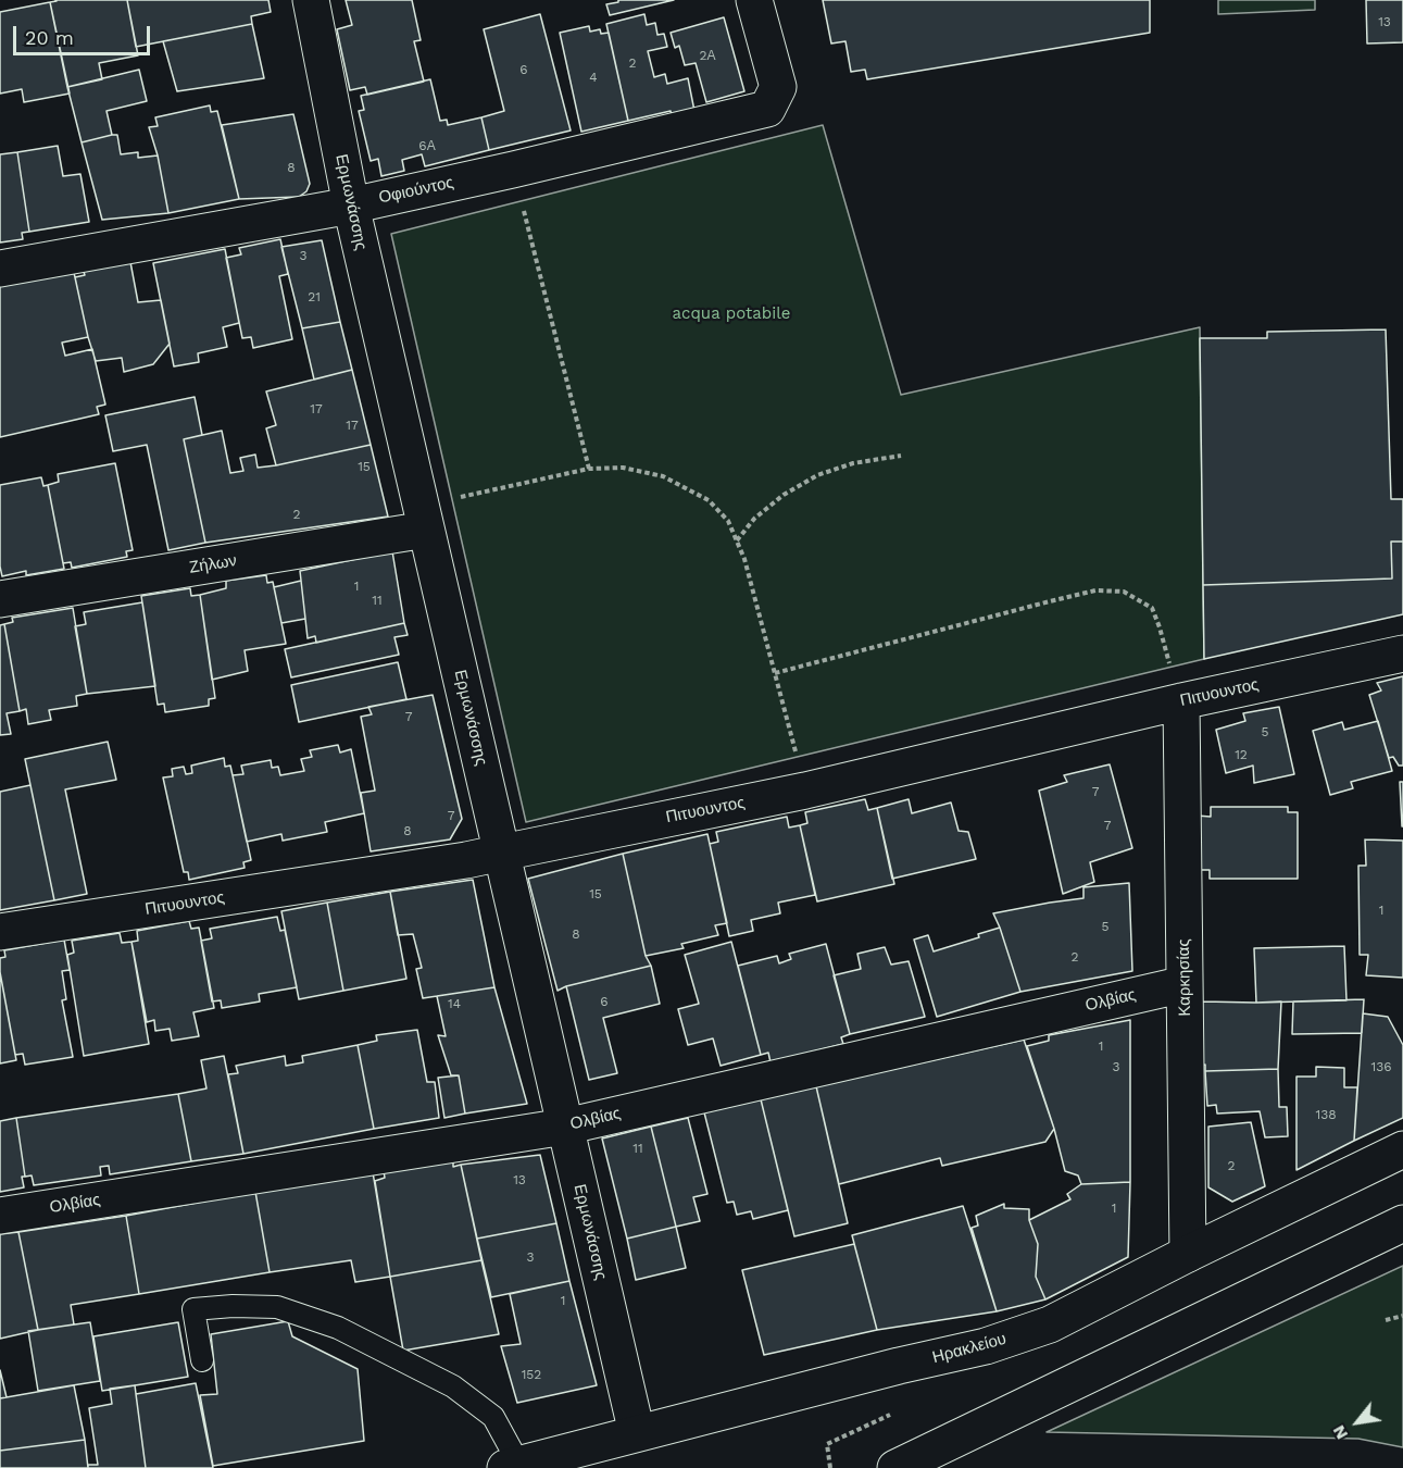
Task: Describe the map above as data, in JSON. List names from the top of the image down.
{
  "streets": {
    "street": [
      "Οφιούντος",
      "Ερμωνάσσης",
      "Ζήλων",
      "Πιτυουντος",
      "Καρκησίας",
      "Ολβίας",
      "Ηρακλείου"
    ]
  },
  "crossings": [
    ["Οφιούντος", "Ερμωνάσσης"],
    ["Ερμωνάσσης", "Ζήλων"],
    ["Ερμωνάσσης", "Πιτυουντος"],
    ["Ερμωνάσσης", "Ολβίας"],
    ["Ερμωνάσσης", "Ηρακλείου"],
    ["Πιτυουντος", "Καρκησίας"],
    ["Καρκησίας", "Ολβίας"],
    ["Καρκησίας", "Ηρακλείου"]
  ],
  "parks": ["acqua potabile"],
  "house_numbers": [
    "13",
    "2Α",
    "2",
    "6",
    "4",
    "6Α",
    "8",
    "3",
    "21",
    "17",
    "17",
    "15",
    "2",
    "1",
    "11",
    "7",
    "5",
    "12",
    "7",
    "7",
    "7",
    "8",
    "15",
    "1",
    "5",
    "8",
    "2",
    "6",
    "14",
    "1",
    "3",
    "136",
    "138",
    "11",
    "2",
    "13",
    "1",
    "3",
    "1",
    "152"
  ],
  "scale_bar": "20 m",
  "north": "bottom left"
}
